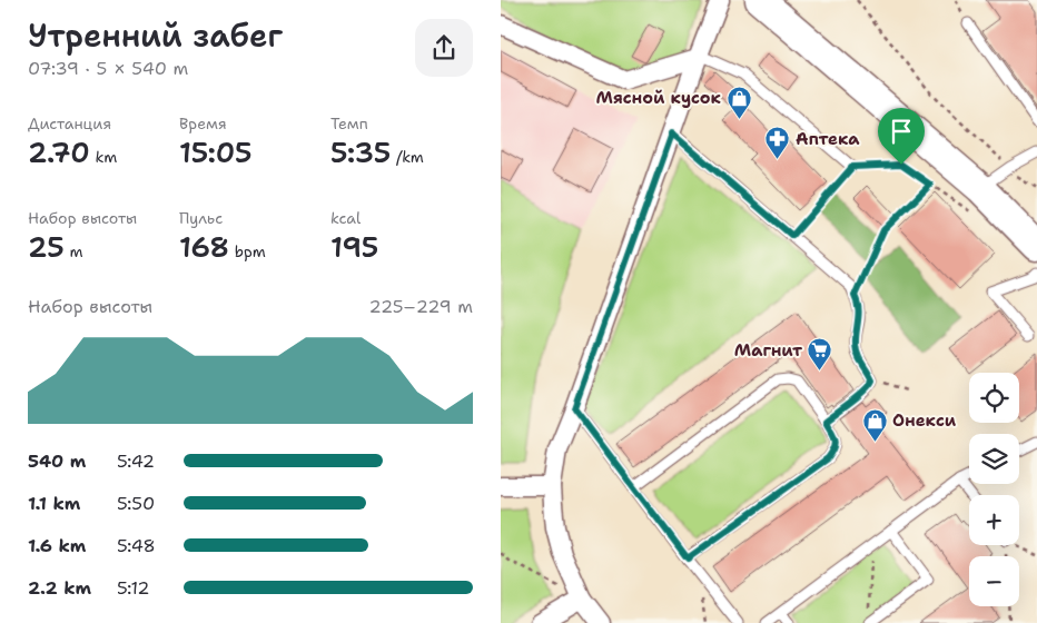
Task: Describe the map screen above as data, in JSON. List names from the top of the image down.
{
  "places": {
    "shop": ["Мясной кусок", "Онекси"],
    "pharmacy": ["Аптека"],
    "supermarket": ["Магнит"]
  },
  "page": {
    "heading": ["Утренний забег", "07:39 · 5 × 540 m"],
    "stats": [
      ["Дистанция", "2.70 km"],
      ["Время", "15:05"],
      ["Темп", "5:35 /km"],
      ["Набор высоты", "25 m"],
      ["Пульс", "168 bpm"],
      ["kcal", "195"]
    ],
    "chart": ["Набор высоты", "225–229 m"],
    "map_buttons": ["+", "−"],
    "list": [
      {
        "name": "540 m",
        "note": "5:42"
      },
      {
        "name": "1.1 km",
        "note": "5:50"
      },
      {
        "name": "1.6 km",
        "note": "5:48"
      },
      {
        "name": "2.2 km",
        "note": "5:12"
      }
    ]
  }
}
